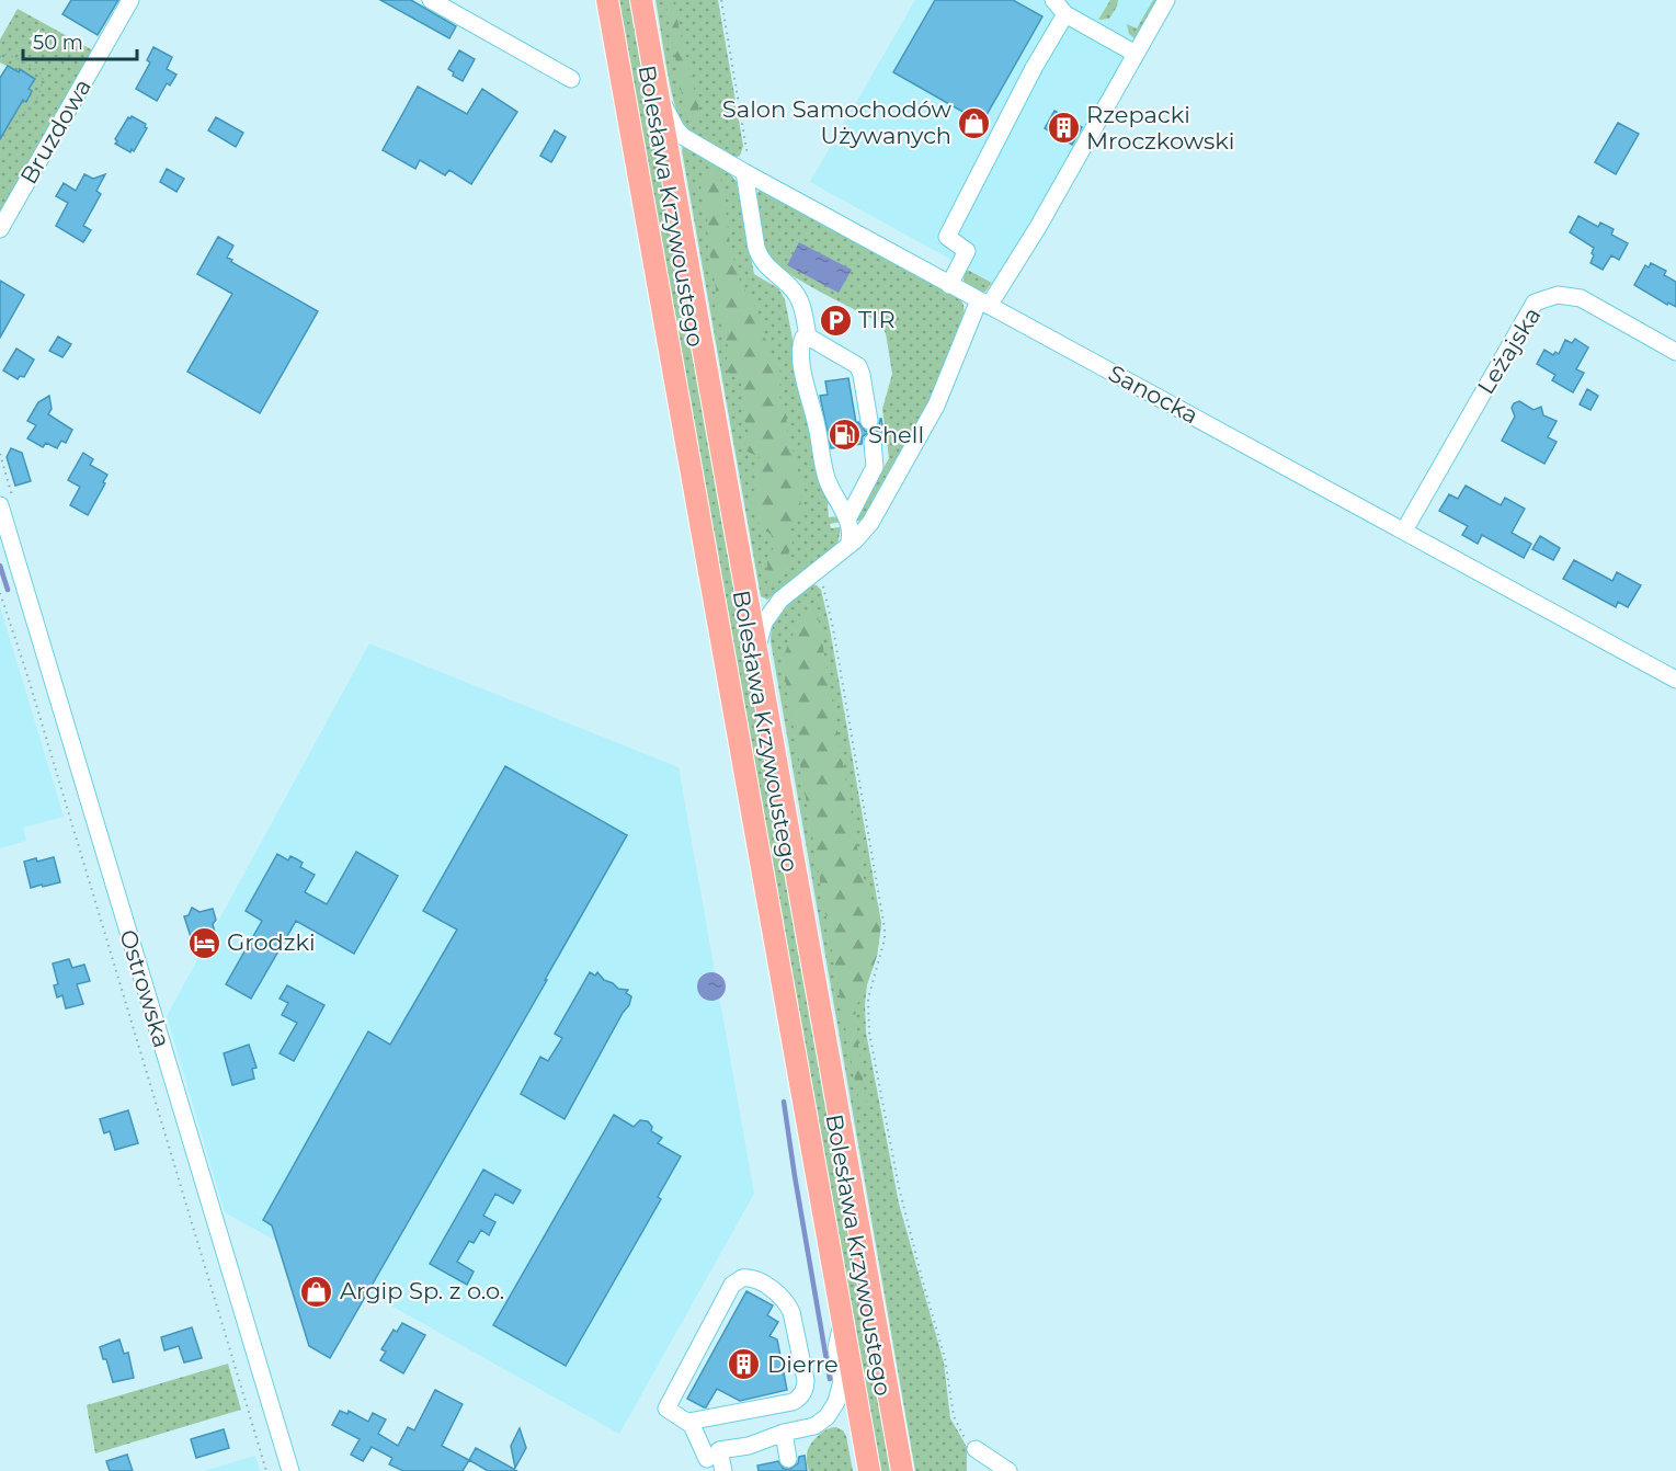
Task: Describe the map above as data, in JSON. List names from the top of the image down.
{
  "streets": {
    "main road": ["Bolesława Krzywoustego"],
    "street": [
      "Bruzdowa",
      "Leżajska",
      "Sanocka",
      "Ostrowska"
    ]
  },
  "crossings": [
    ["Bolesława Krzywoustego", "Sanocka"],
    ["Leżajska", "Sanocka"]
  ],
  "places": {
    "shop": ["Salon Samochodów Używanych", "Argip Sp. z o.o."],
    "building": ["Rzepacki Mroczkowski", "Dierre"],
    "parking": ["TIR"],
    "fuel station": ["Shell"],
    "hotel": ["Grodzki"]
  },
  "scale_bar": "50 m"
}
